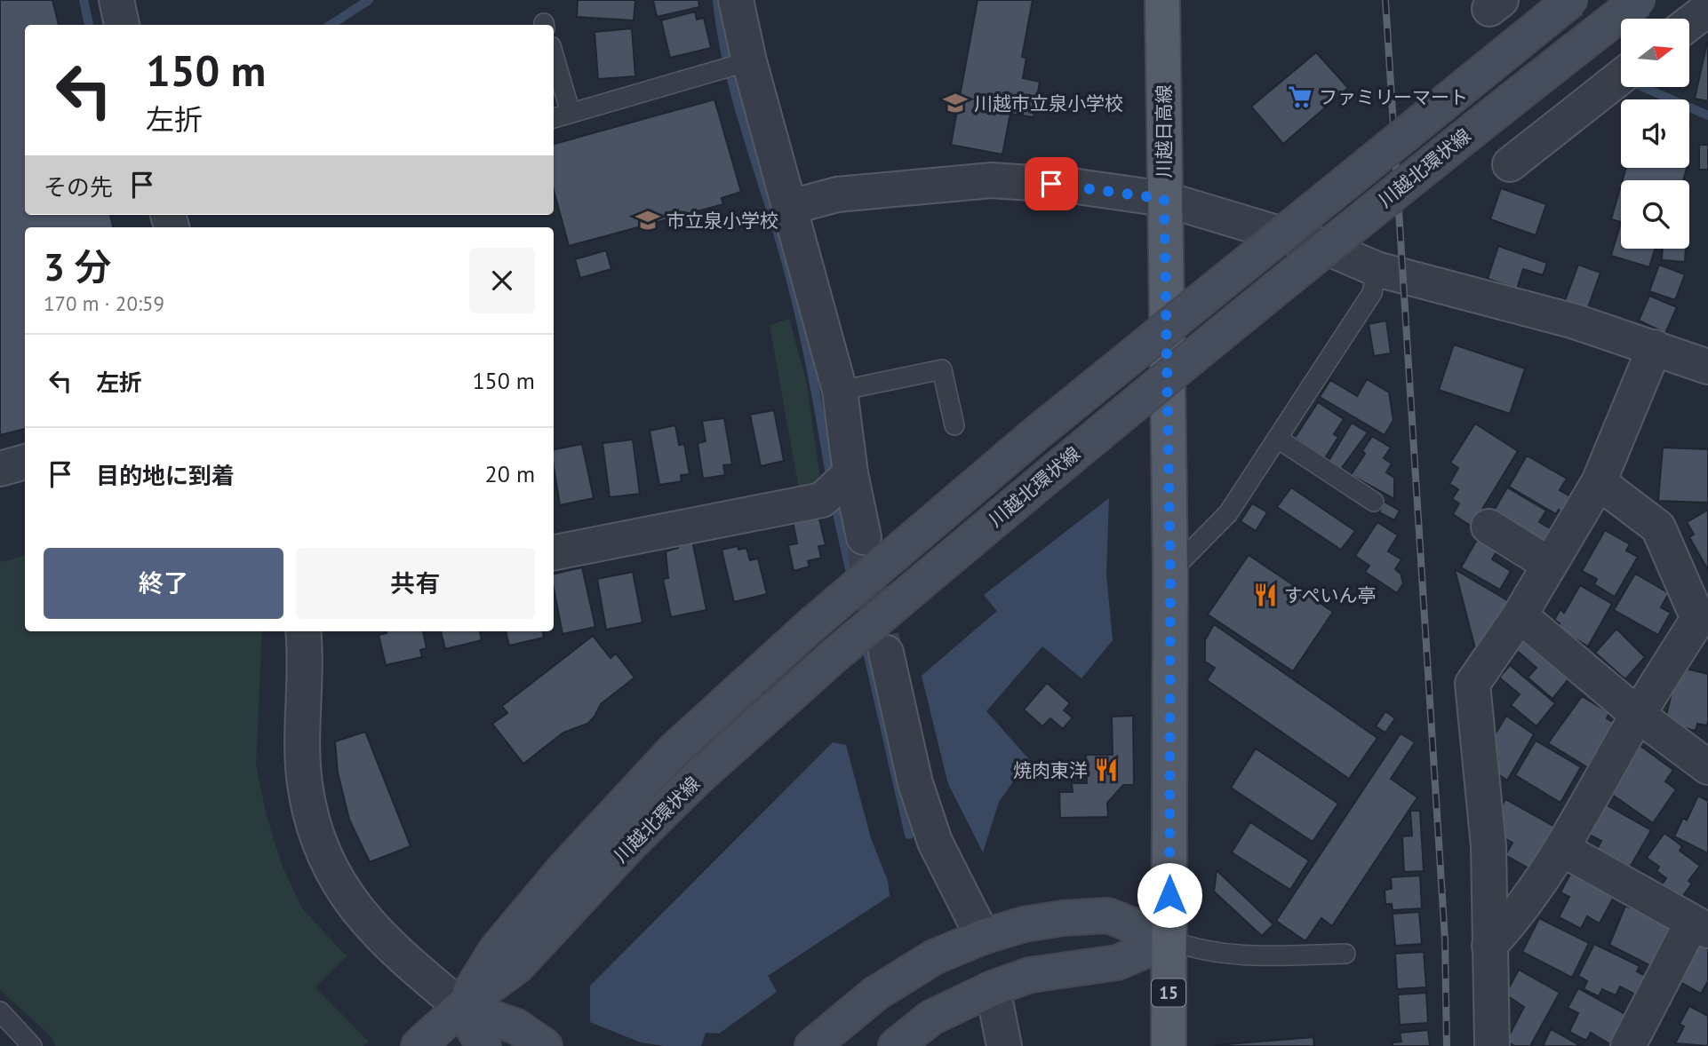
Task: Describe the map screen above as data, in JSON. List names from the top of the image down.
{
  "streets": {
    "main road": ["川越日高線", "川越北環状線", "15"]
  },
  "places": {
    "supermarket": ["ファミリーマート"],
    "school or university": ["川越市立泉小学校", "市立泉小学校"],
    "restaurant": ["すぺいん亭", "焼肉東洋"]
  },
  "north": "right",
  "page": {
    "turn": ["150 m", "左折"],
    "then": "その先",
    "heading": ["3 分", "170 m · 20:59"],
    "list": [
      {
        "name": "左折",
        "value": "150 m"
      },
      {
        "name": "目的地に到着",
        "value": "20 m"
      }
    ],
    "buttons": ["終了", "共有"]
  }
}
